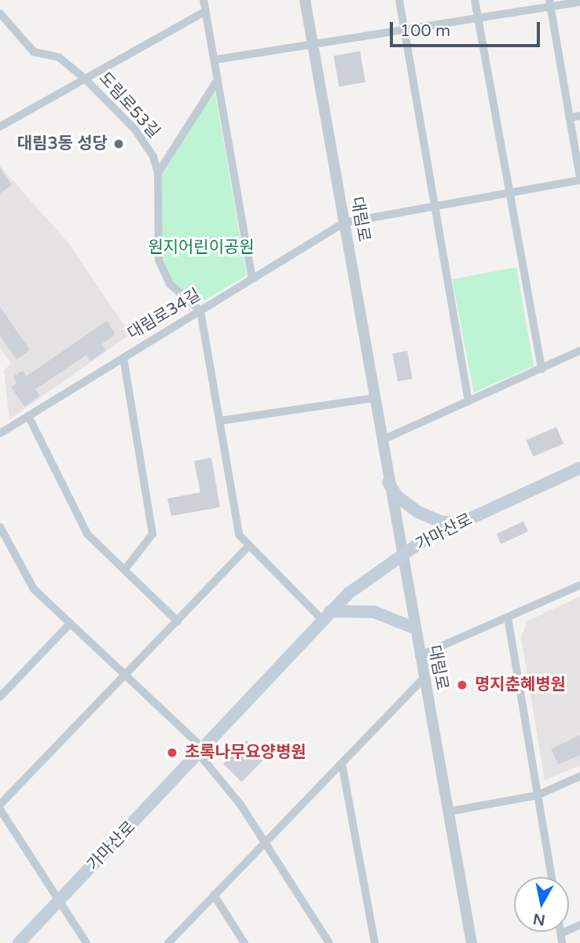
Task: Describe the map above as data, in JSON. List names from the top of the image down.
{
  "streets": {
    "main road": ["가마산로"],
    "street": ["도림로53길", "대림로", "대림로34길"]
  },
  "crossings": [
    ["도림로53길", "대림로34길"],
    ["대림로", "대림로34길"],
    ["대림로", "가마산로"]
  ],
  "parks": ["원지어린이공원"],
  "places": ["대림3동 성당", "명지춘혜병원", "초록나무요양병원"],
  "scale_bar": "100 m",
  "north": "bottom"
}
